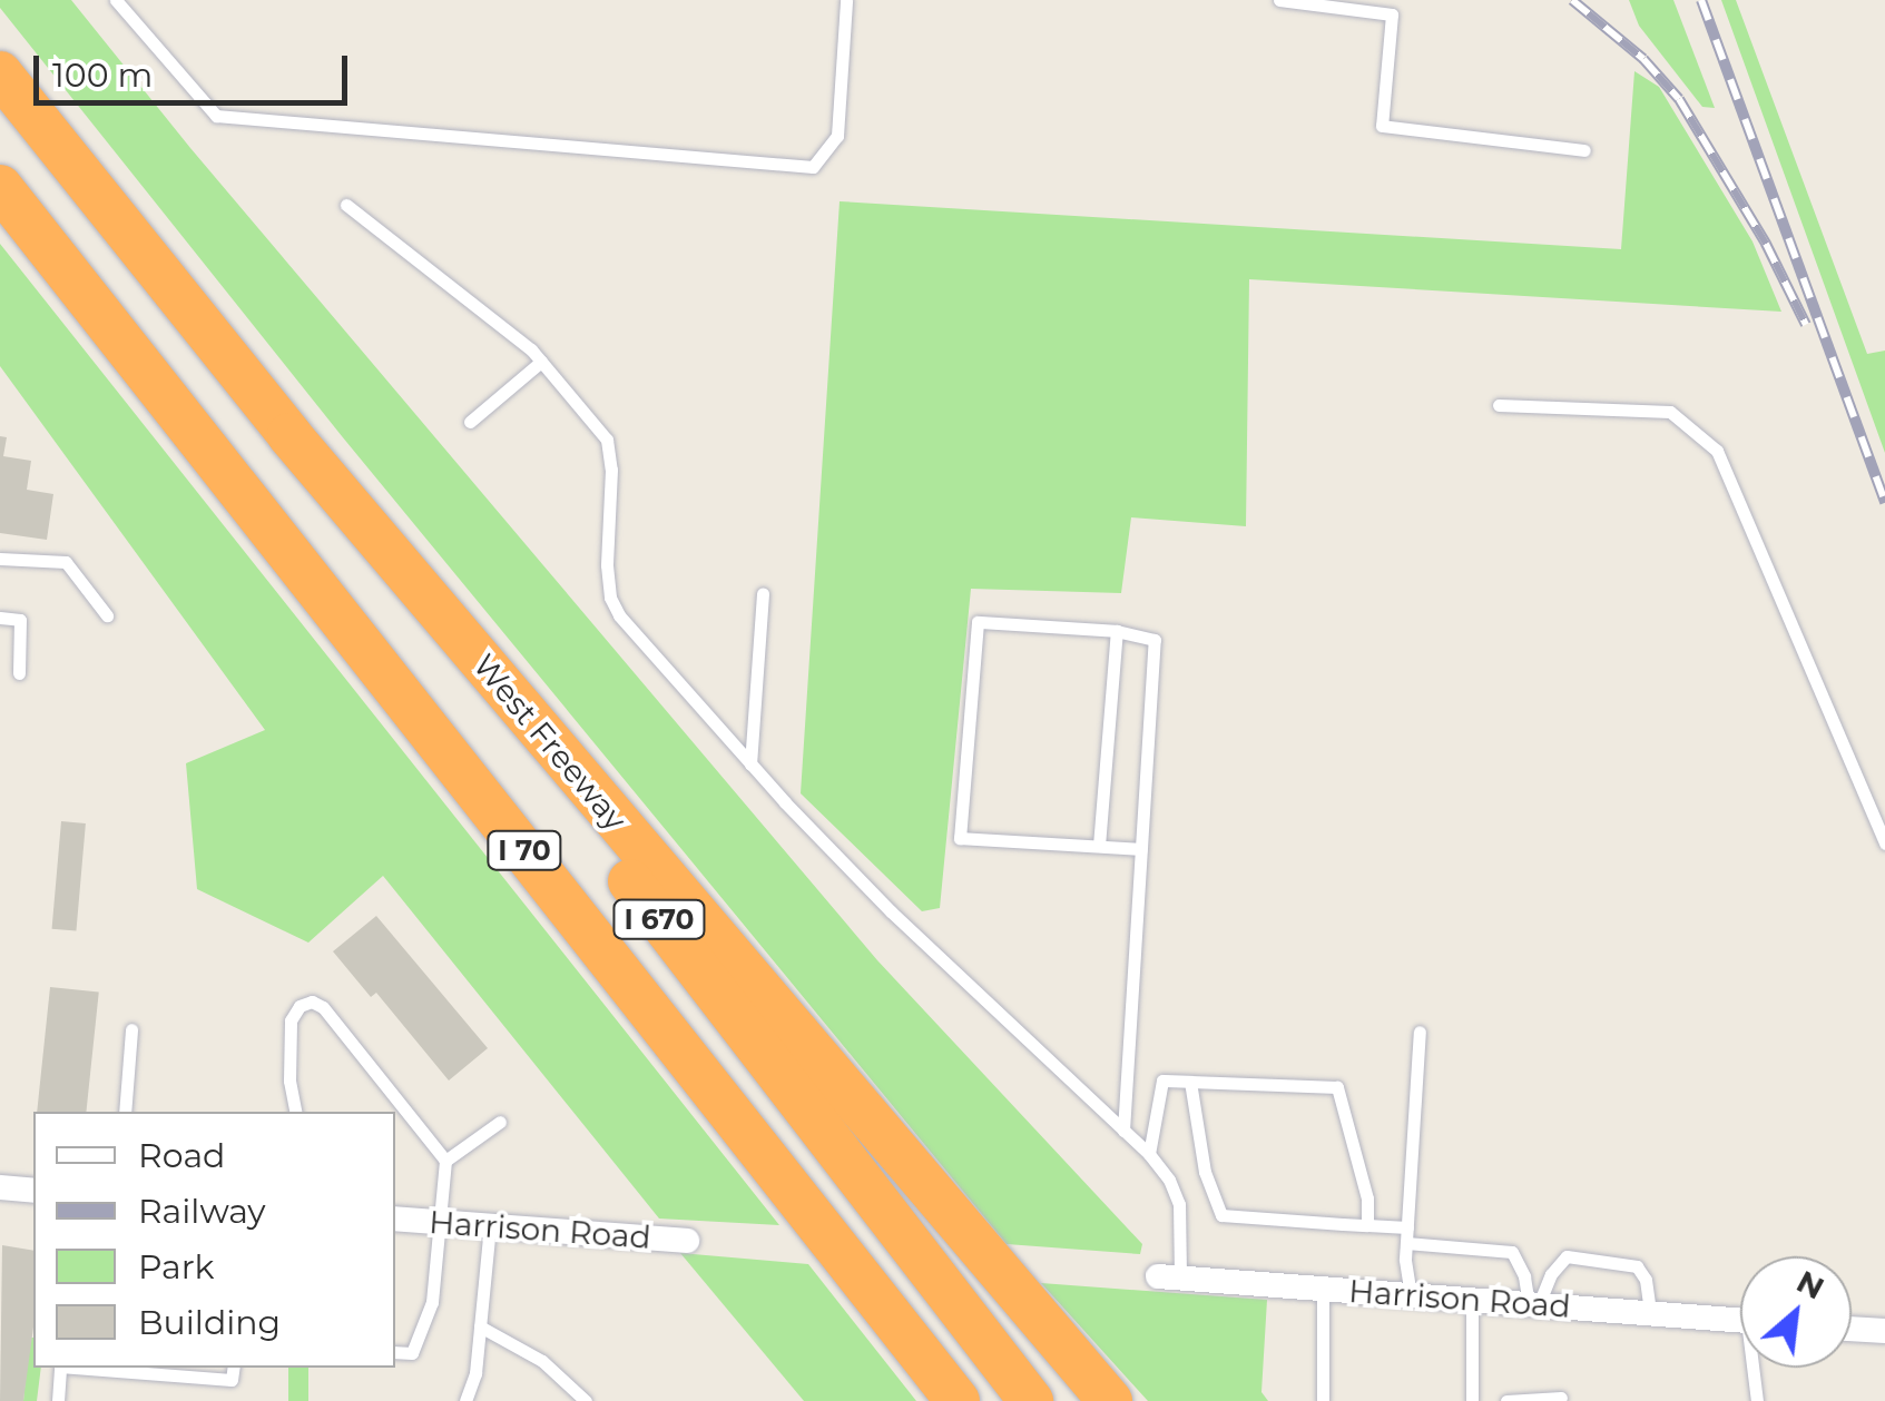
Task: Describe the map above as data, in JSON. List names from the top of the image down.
{
  "streets": {
    "highway": ["West Freeway", "I 70", "I 670"],
    "street": ["Harrison Road"]
  },
  "crossings": [
    ["West Freeway", "I 670"]
  ],
  "legend": [
    "Road",
    "Railway",
    "Park",
    "Building"
  ],
  "scale_bar": "100 m",
  "north": "top right"
}
